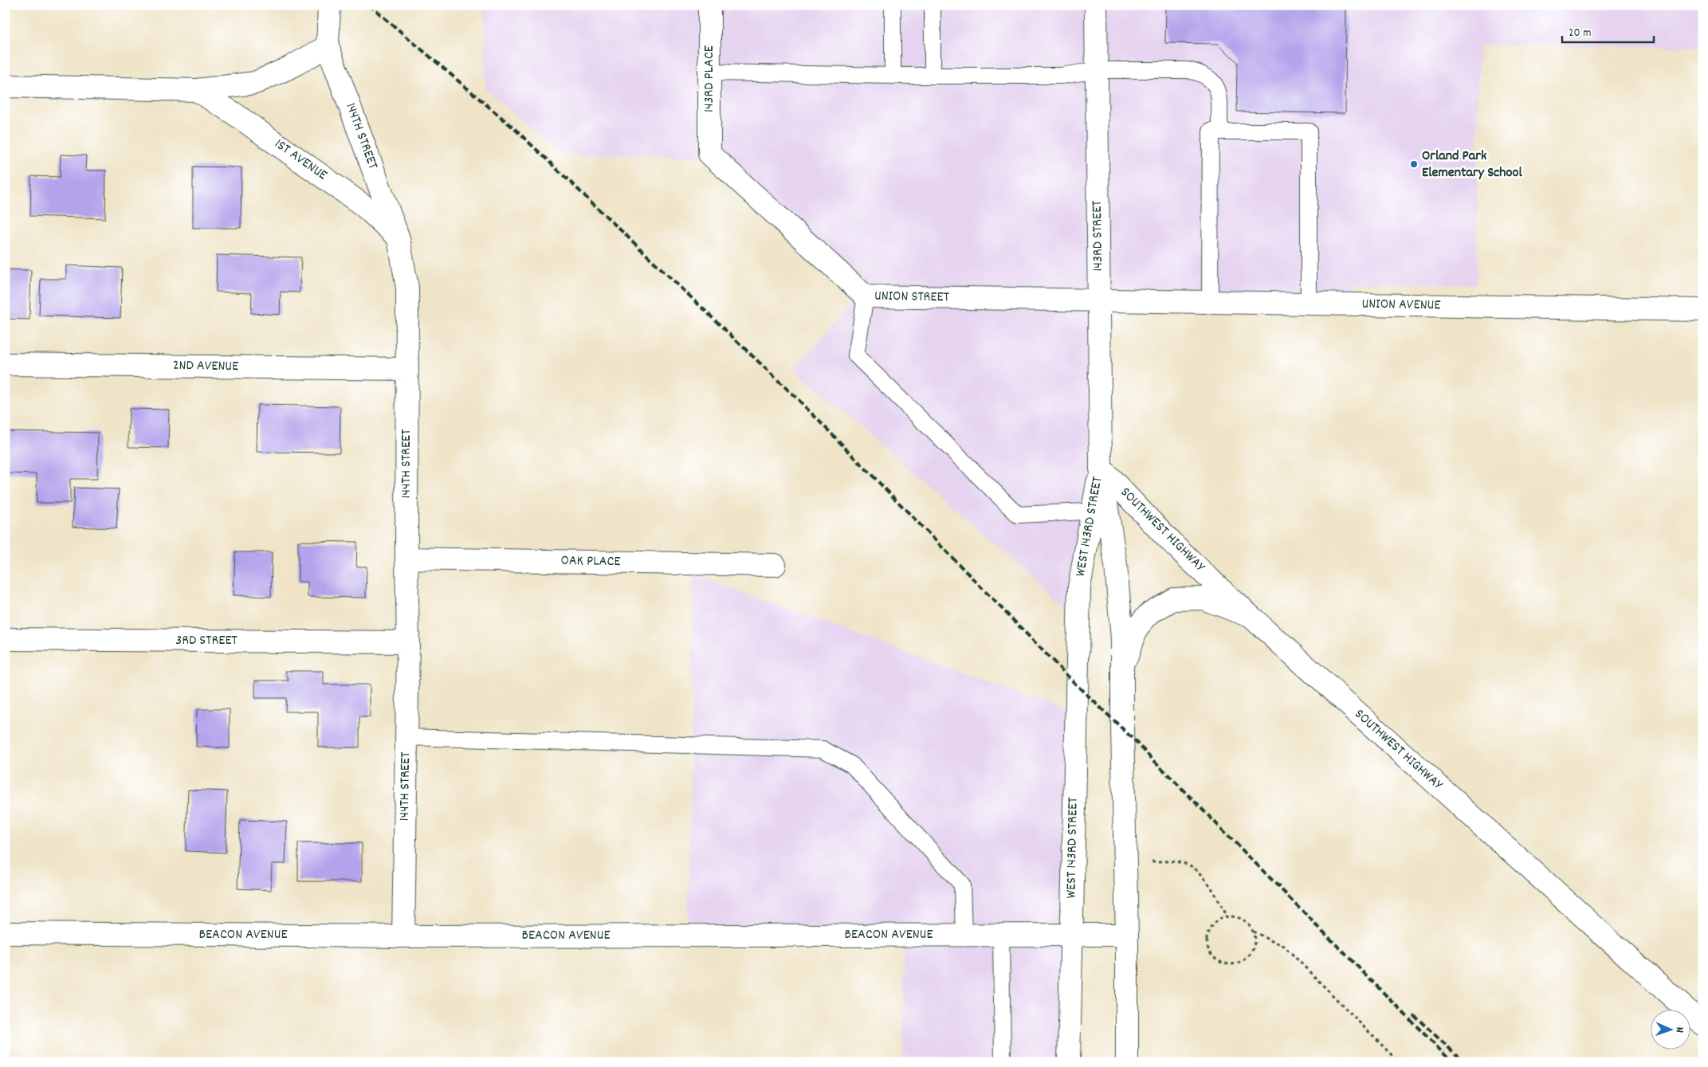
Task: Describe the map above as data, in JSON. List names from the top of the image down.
{
  "streets": {
    "street": [
      "143RD PLACE",
      "144TH STREET",
      "1ST AVENUE",
      "143RD STREET",
      "UNION STREET",
      "UNION AVENUE",
      "2ND AVENUE",
      "WEST 143RD STREET",
      "SOUTHWEST HIGHWAY",
      "OAK PLACE",
      "3RD STREET",
      "BEACON AVENUE"
    ]
  },
  "crossings": [
    ["143RD PLACE", "UNION STREET"],
    ["144TH STREET", "1ST AVENUE"],
    ["144TH STREET", "2ND AVENUE"],
    ["144TH STREET", "OAK PLACE"],
    ["144TH STREET", "3RD STREET"],
    ["144TH STREET", "BEACON AVENUE"],
    ["143RD STREET", "UNION STREET"],
    ["143RD STREET", "UNION AVENUE"],
    ["143RD STREET", "WEST 143RD STREET"],
    ["143RD STREET", "SOUTHWEST HIGHWAY"],
    ["UNION STREET", "UNION AVENUE"],
    ["WEST 143RD STREET", "SOUTHWEST HIGHWAY"],
    ["WEST 143RD STREET", "BEACON AVENUE"]
  ],
  "places": ["Orland Park Elementary School"],
  "scale_bar": "20 m",
  "north": "right"
}
